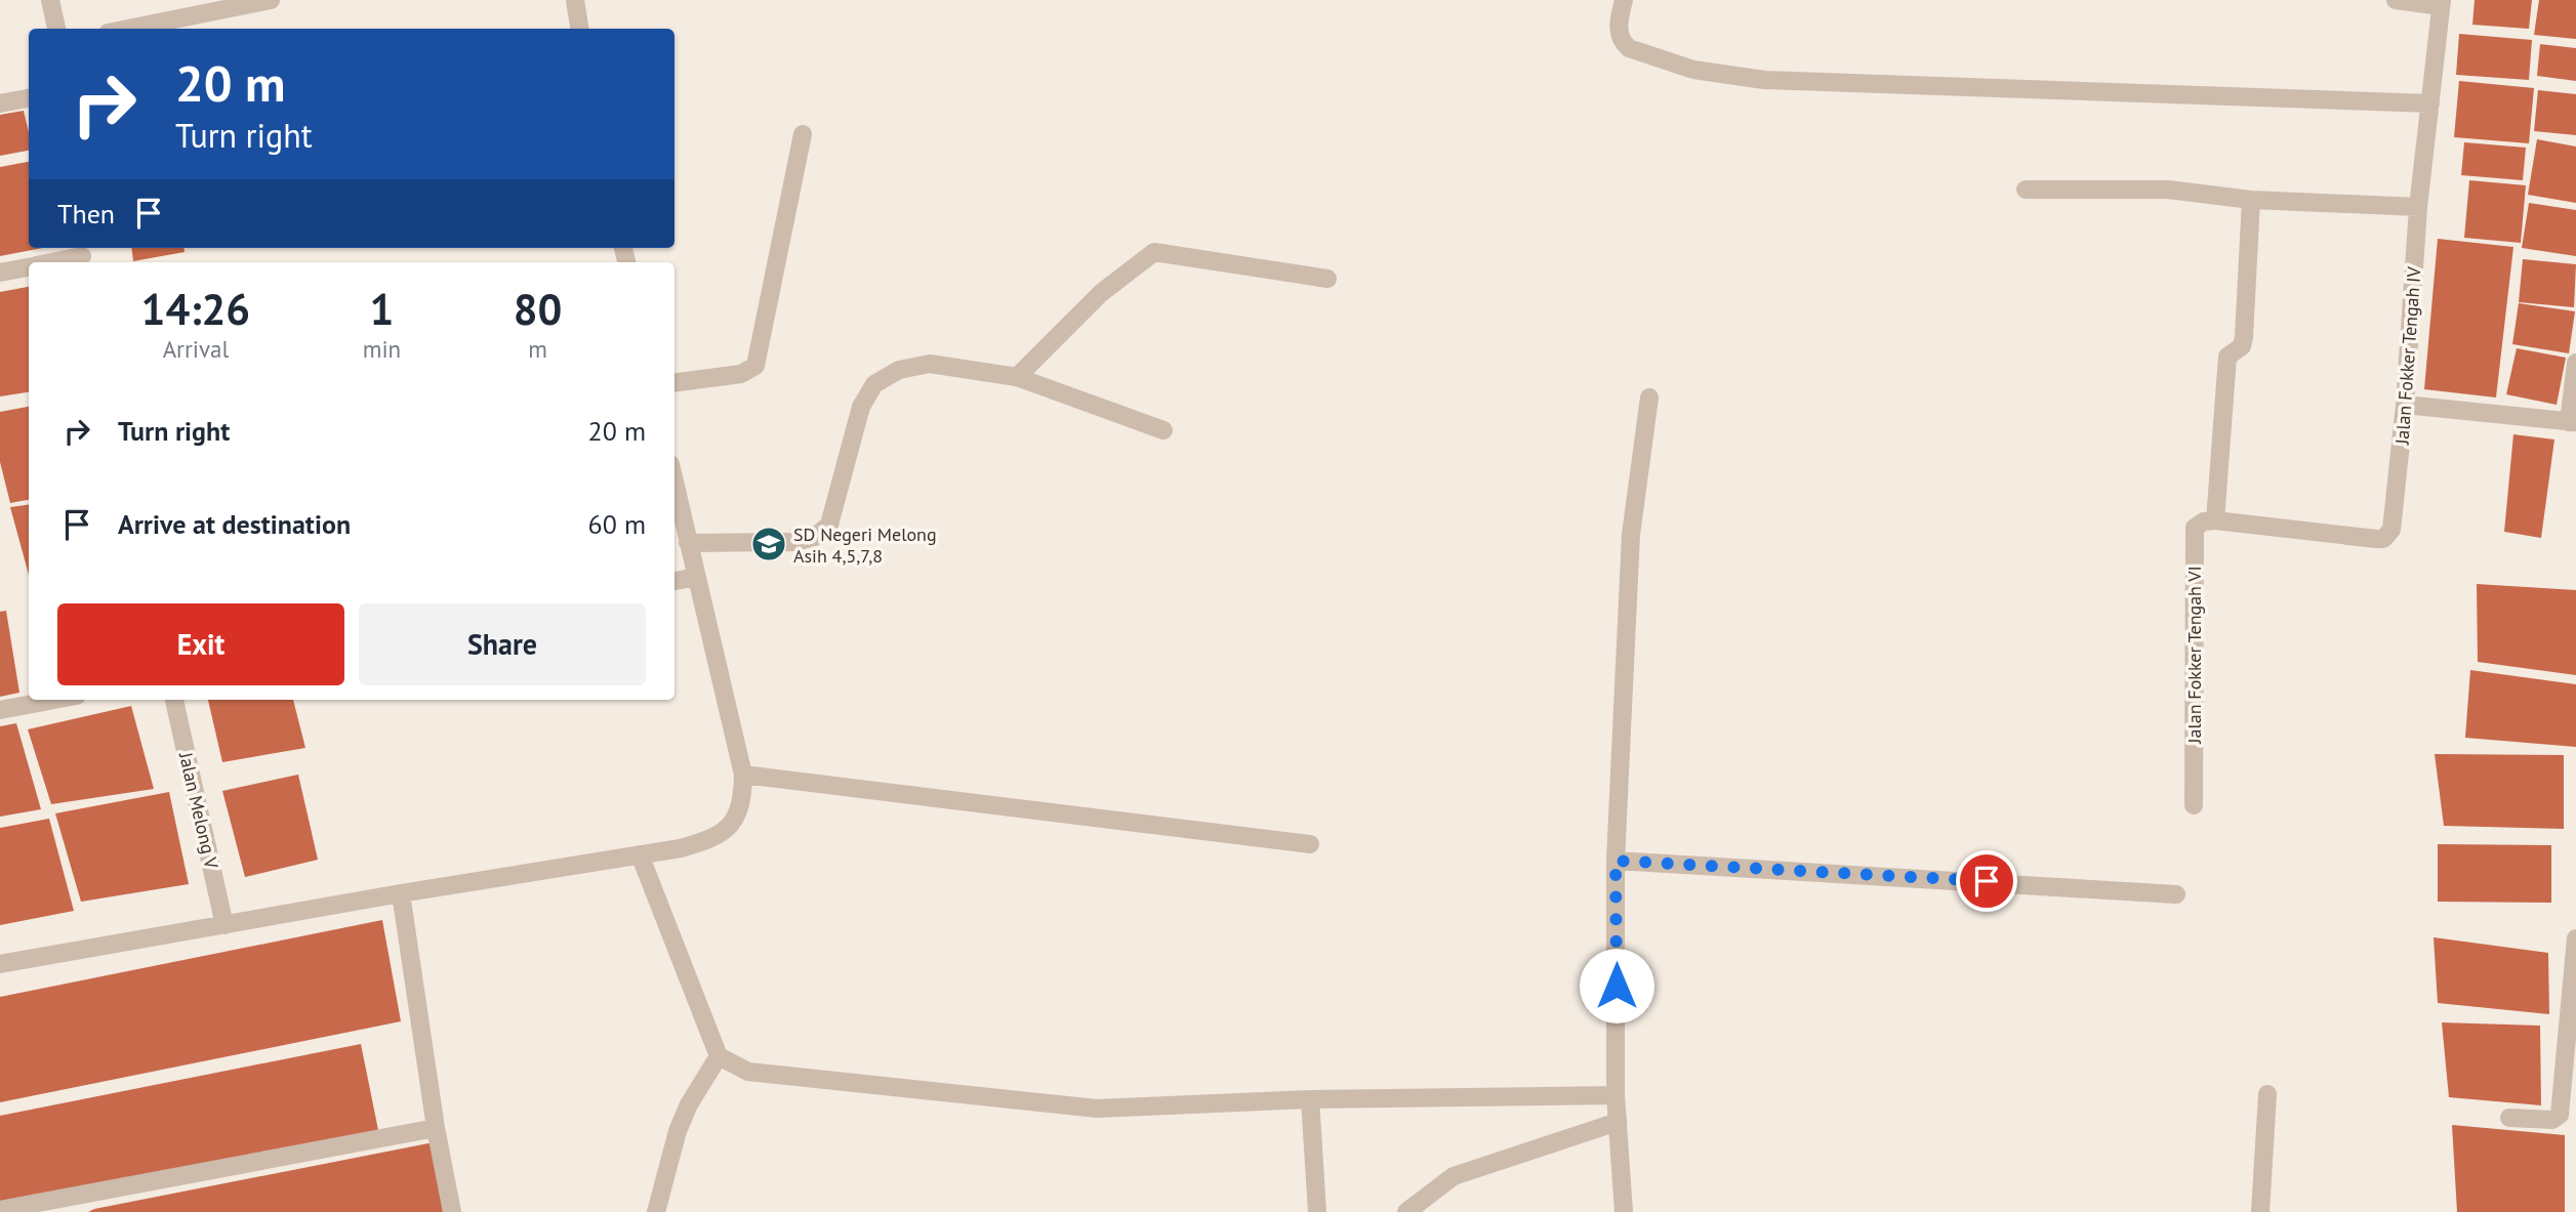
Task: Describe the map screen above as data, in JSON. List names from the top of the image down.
{
  "streets": {
    "street": ["Jalan Fokker Tengah IV", "Jalan Fokker Tengah VI", "Jalan Melong V"]
  },
  "crossings": [
    ["Jalan Fokker Tengah IV", "Jalan Fokker Tengah VI"]
  ],
  "places": {
    "school or university": ["SD Negeri Melong Asih 4,5,7,8"]
  },
  "page": {
    "turn": ["20 m", "Turn right"],
    "then": "Then",
    "eta": [
      "14:26",
      "Arrival",
      "1",
      "min",
      "80",
      "m"
    ],
    "list": [
      {
        "name": "Turn right",
        "value": "20 m"
      },
      {
        "name": "Arrive at destination",
        "value": "60 m"
      }
    ],
    "buttons": ["Exit", "Share"]
  }
}
